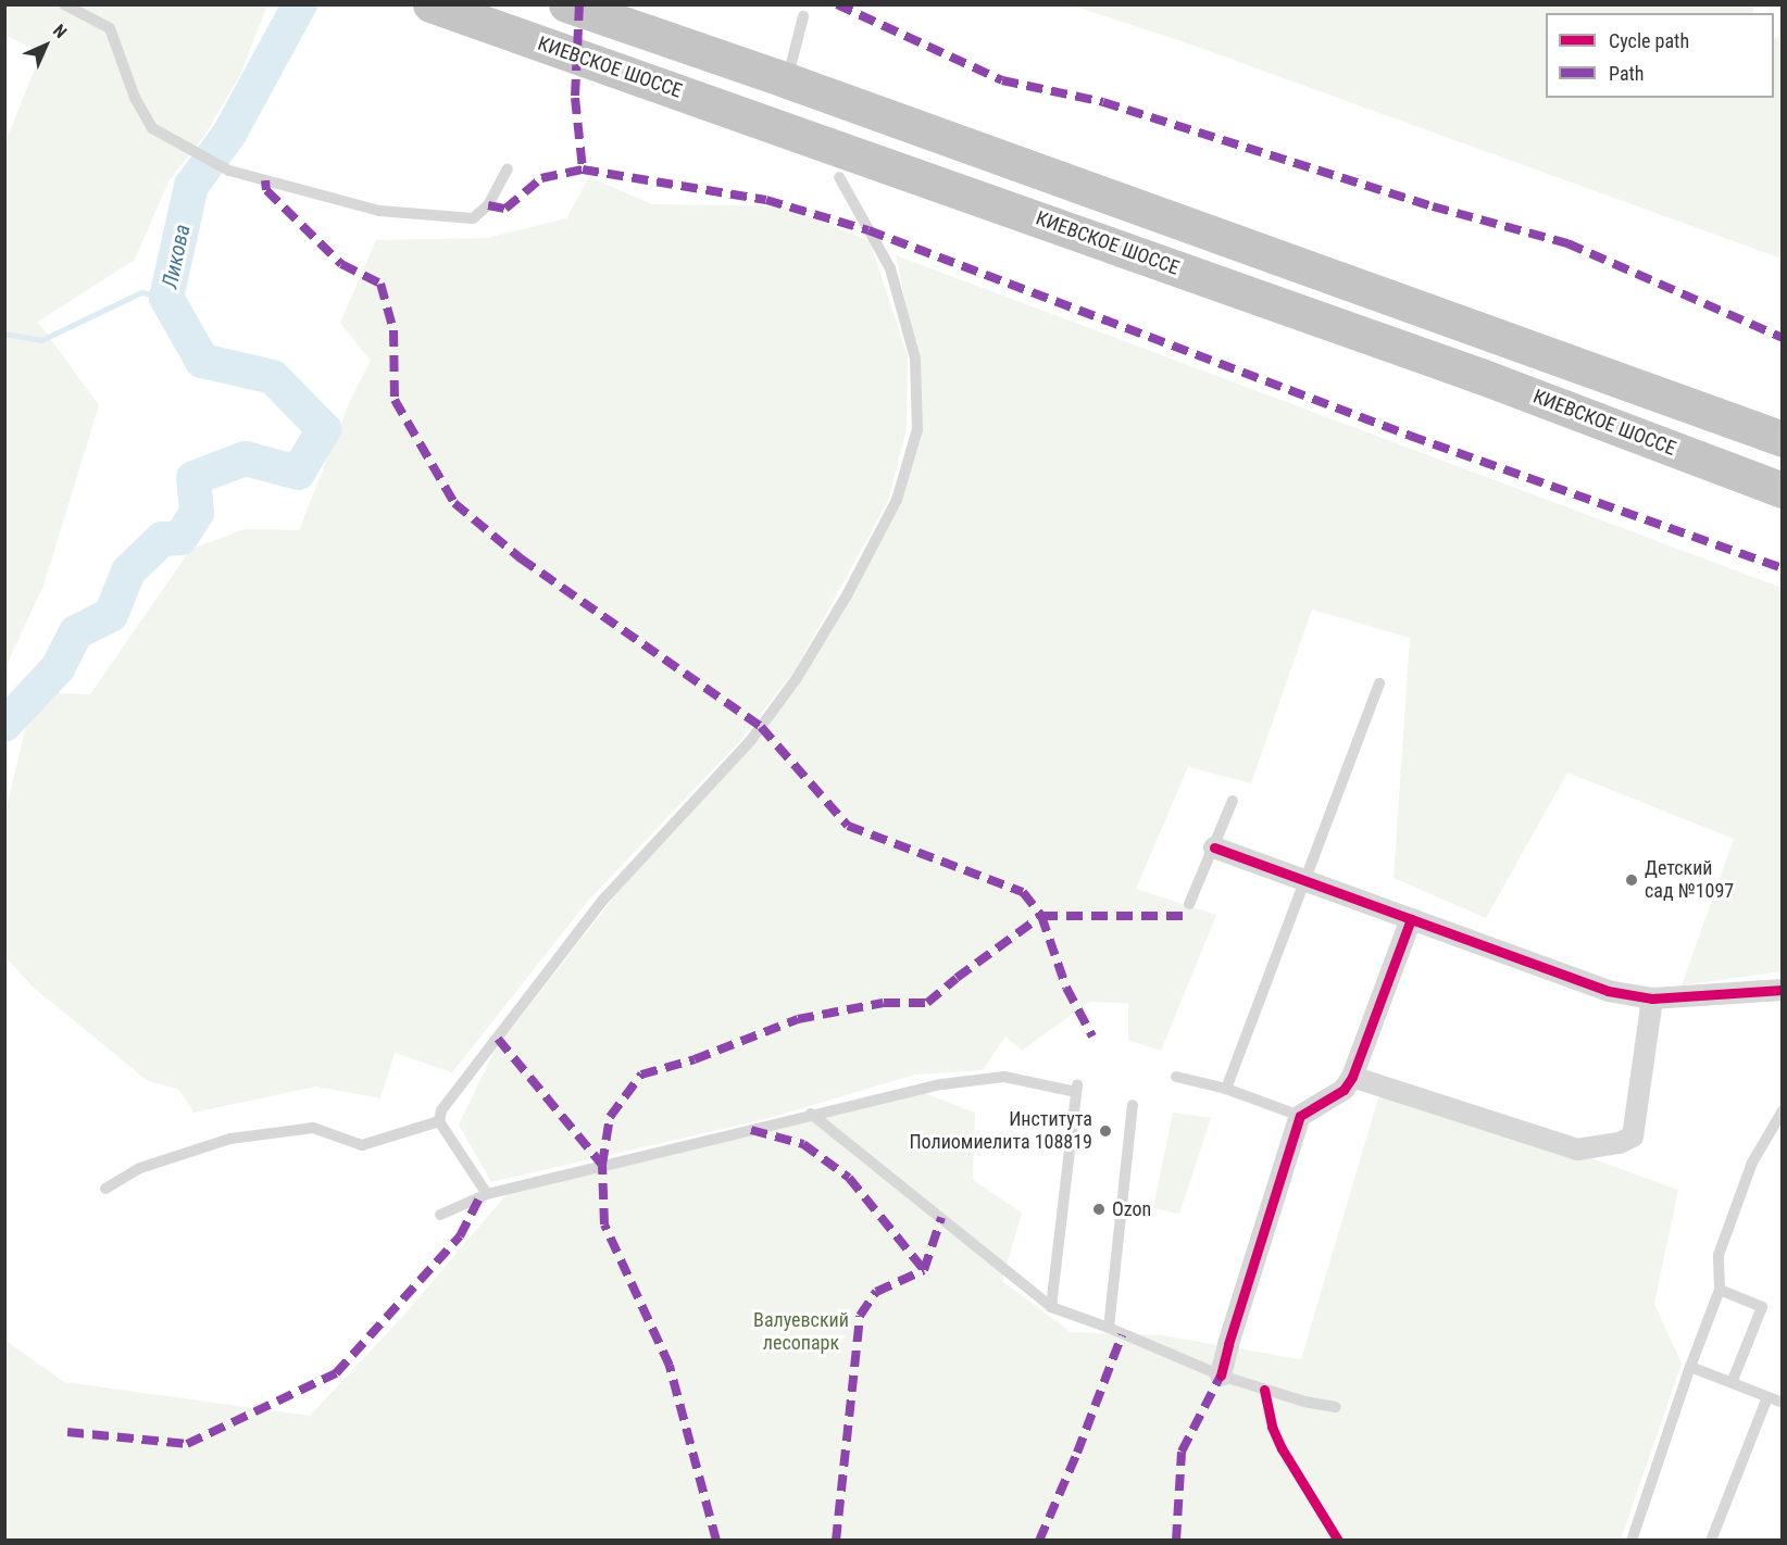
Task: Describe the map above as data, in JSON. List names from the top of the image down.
{
  "streets": {
    "highway": ["КИЕВСКОЕ ШОССЕ"]
  },
  "water": ["Ликова"],
  "parks": ["Валуевский лесопарк"],
  "places": ["Детский сад №1097", "Института Полиомиелита 108819", "Ozon"],
  "legend": ["Cycle path", "Path"],
  "north": "top right"
}
